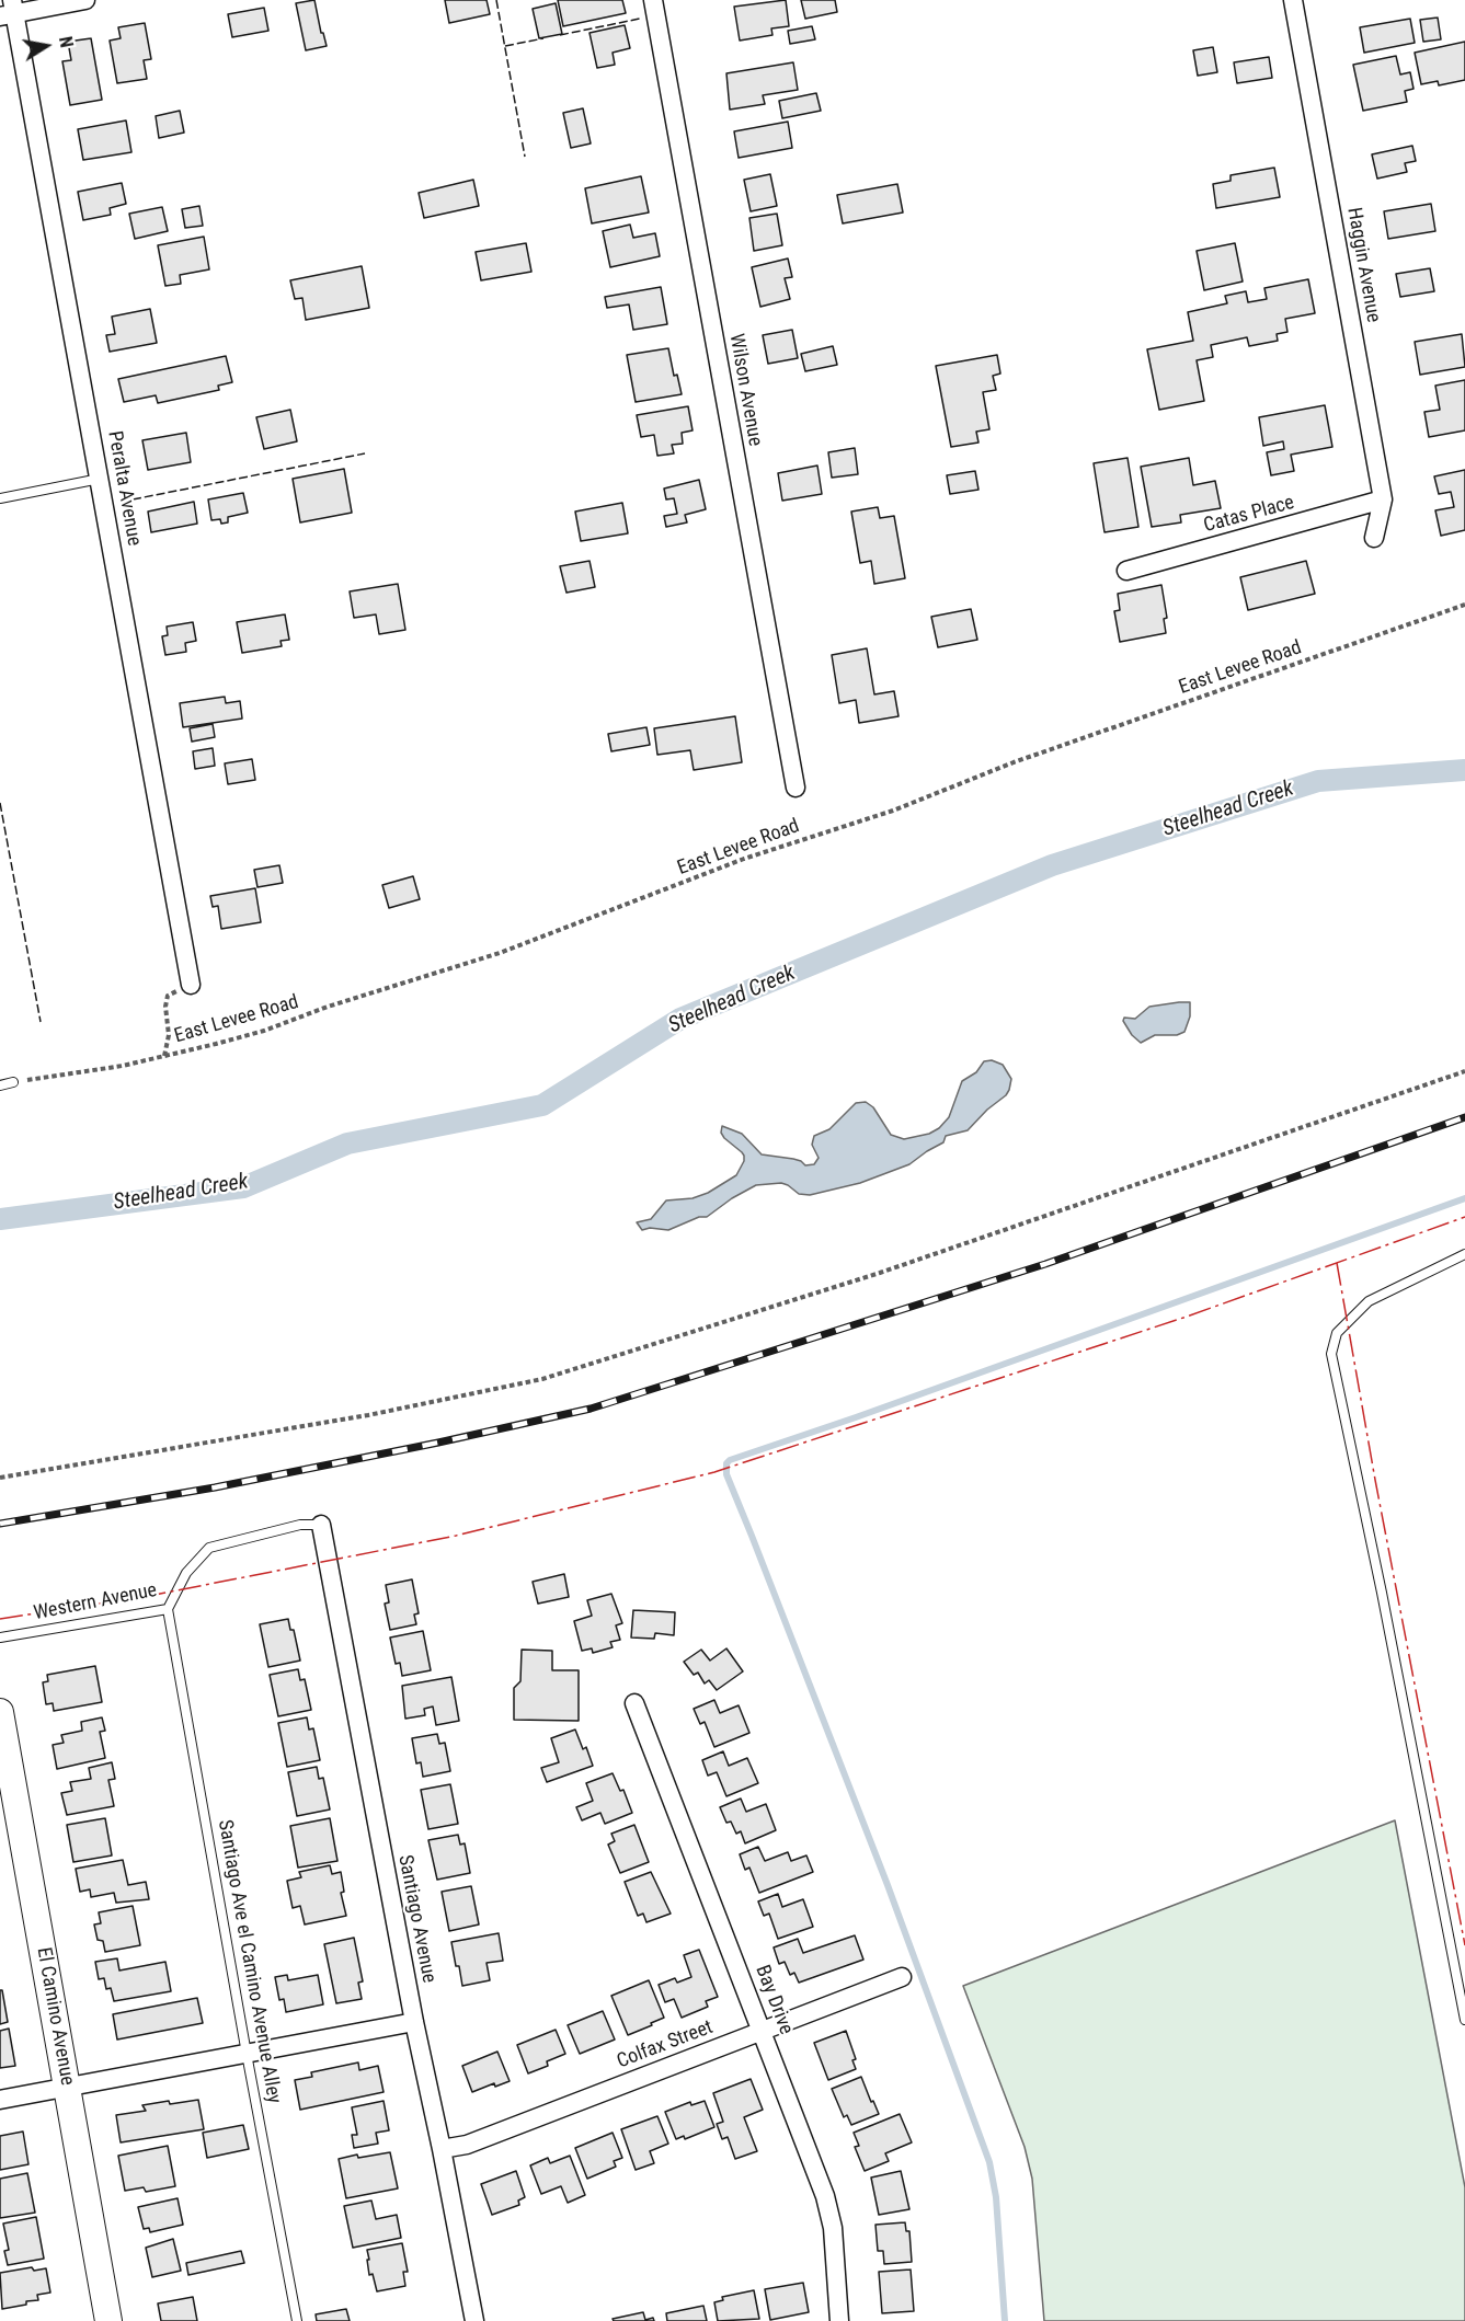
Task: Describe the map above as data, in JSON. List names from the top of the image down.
{
  "streets": {
    "main road": ["El Camino Avenue"],
    "street": [
      "Haggin Avenue",
      "Wilson Avenue",
      "Peralta Avenue",
      "Catas Place",
      "Santiago Avenue",
      "Bay Drive",
      "Colfax Street"
    ],
    "lane": ["Western Avenue", "Santiago Ave el Camino Avenue Alley"],
    "path": ["East Levee Road"]
  },
  "crossings": [
    ["Haggin Avenue", "Catas Place"],
    ["Western Avenue", "Santiago Avenue"],
    ["Western Avenue", "Santiago Ave el Camino Avenue Alley"],
    ["Santiago Avenue", "Colfax Street"],
    ["Bay Drive", "Colfax Street"]
  ],
  "water": ["Steelhead Creek"],
  "north": "right"
}
